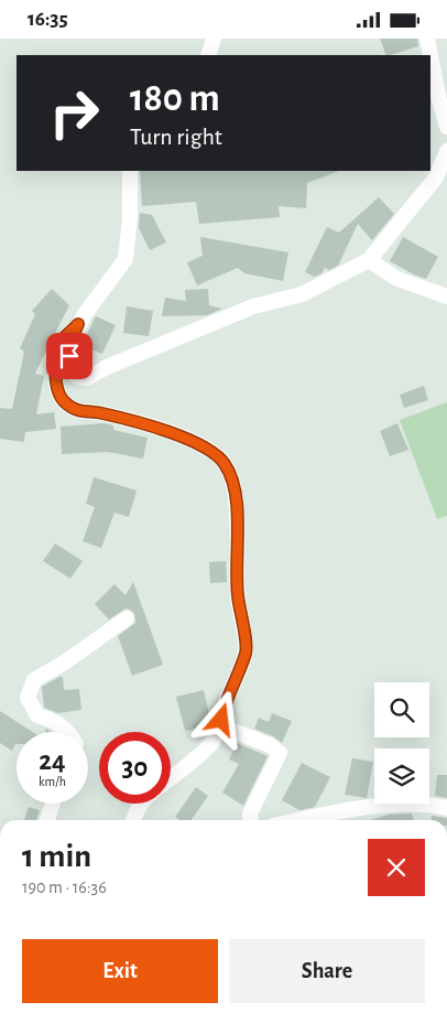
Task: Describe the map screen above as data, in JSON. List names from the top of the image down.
{
  "page": {
    "status": "16:35",
    "turn": ["180 m", "Turn right"],
    "speed": "24 km/h",
    "limit": "30",
    "heading": ["1 min", "190 m · 16:36"],
    "buttons": ["Exit", "Share"]
  }
}
